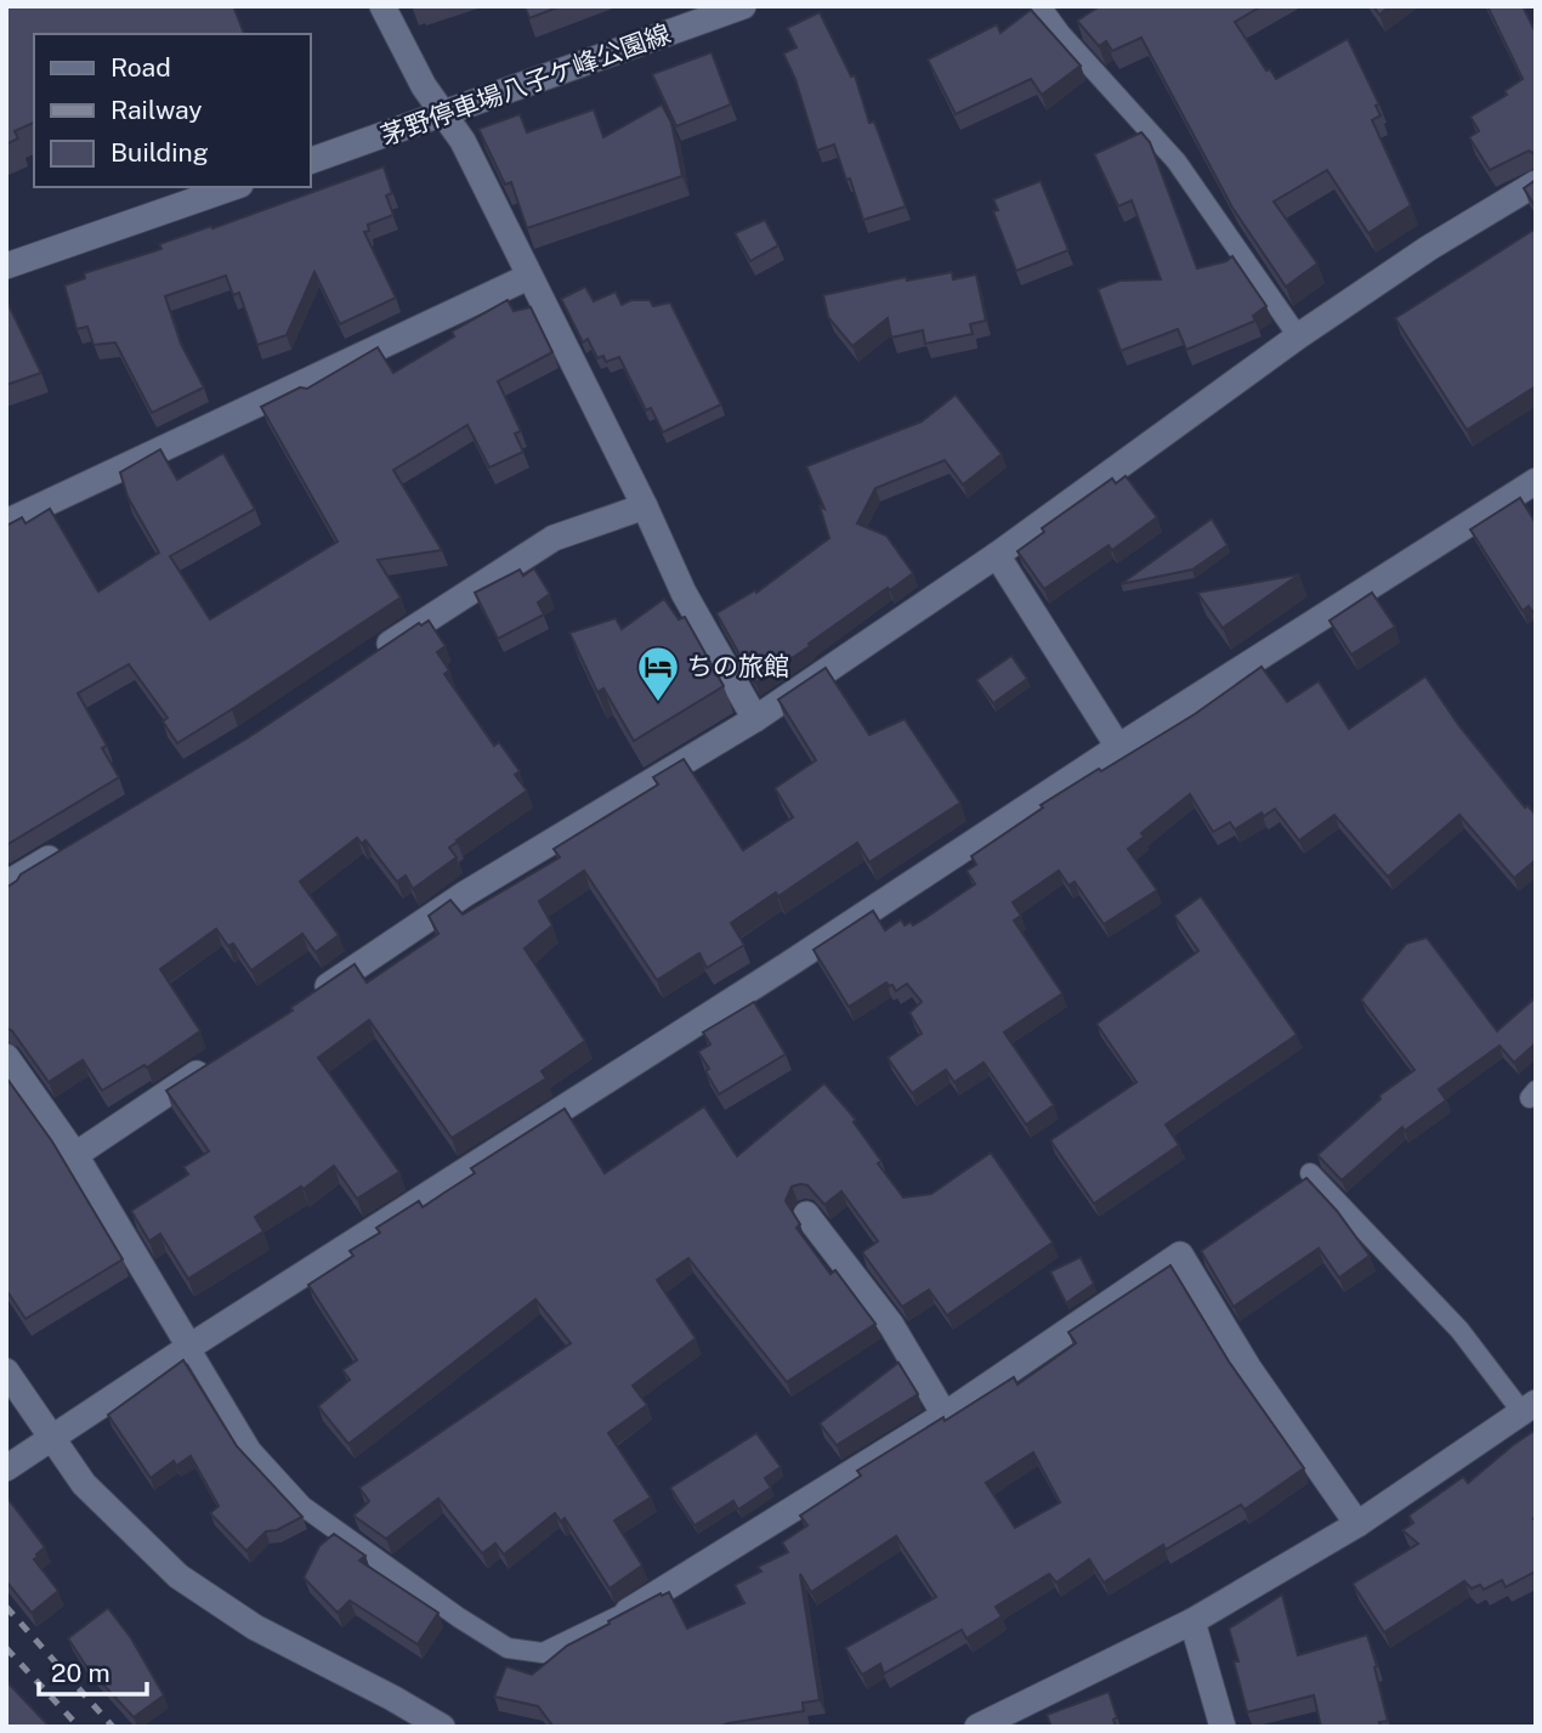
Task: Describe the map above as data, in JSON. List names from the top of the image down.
{
  "streets": {
    "street": ["茅野停車場八子ケ峰公園線"]
  },
  "places": {
    "hotel": ["ちの旅館"]
  },
  "legend": ["Road", "Railway", "Building"],
  "scale_bar": "20 m"
}
